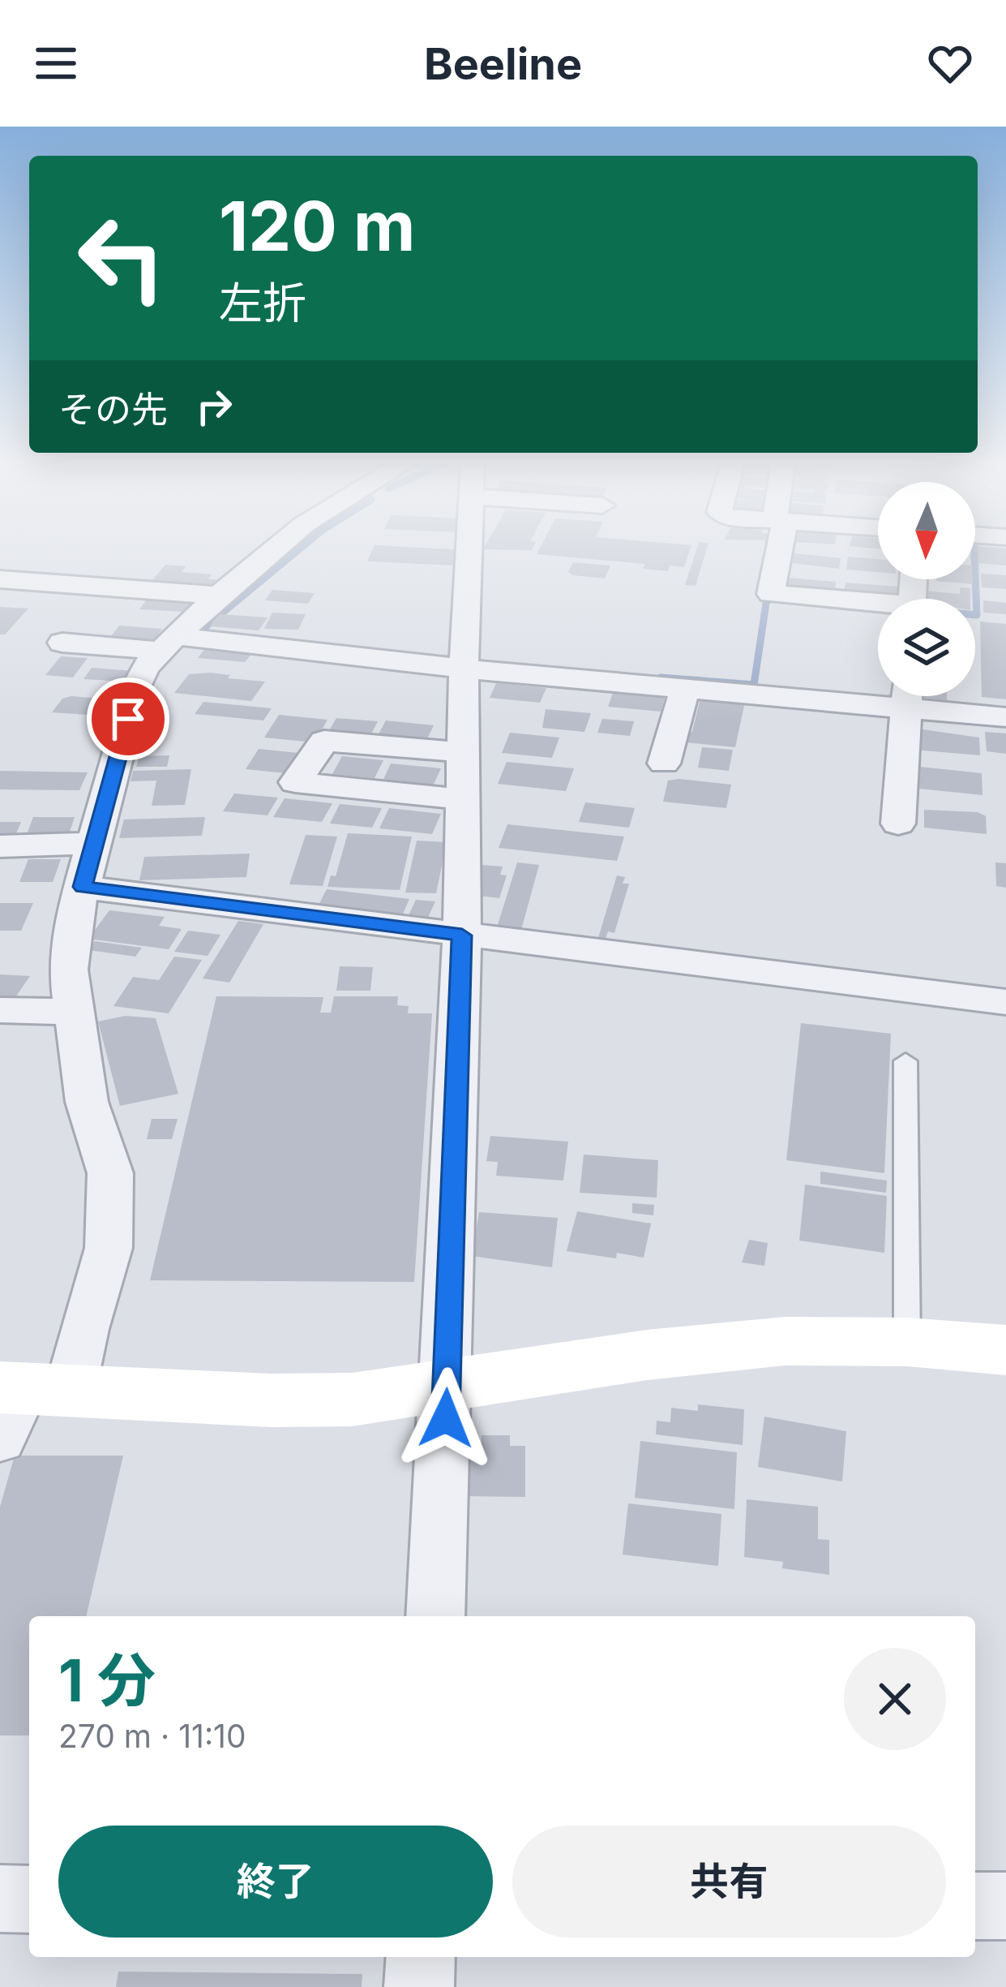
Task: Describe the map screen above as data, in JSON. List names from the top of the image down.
{
  "north": "bottom",
  "page": {
    "header": "Beeline",
    "turn": ["120 m", "左折"],
    "then": "その先",
    "heading": ["1 分", "270 m · 11:10"],
    "buttons": ["終了", "共有"]
  }
}
